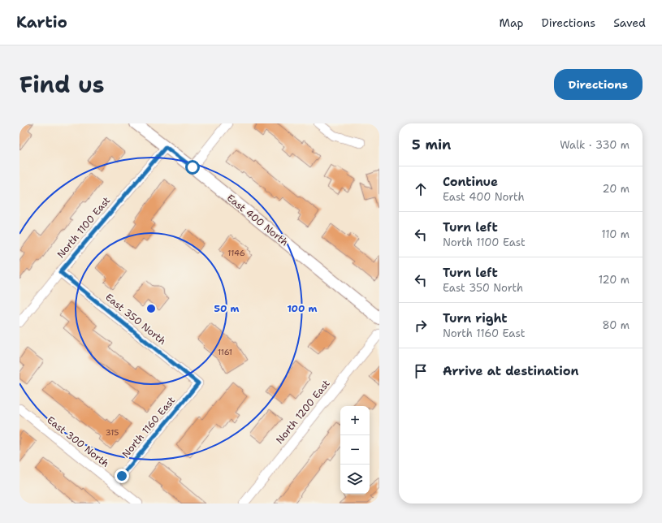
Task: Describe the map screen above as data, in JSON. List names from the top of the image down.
{
  "streets": {
    "street": [
      "East 400 North",
      "North 1100 East",
      "East 350 North",
      "North 1200 East",
      "North 1160 East",
      "East 300 North"
    ]
  },
  "crossings": [
    ["East 400 North", "North 1100 East"],
    ["North 1100 East", "East 350 North"],
    ["East 350 North", "North 1160 East"],
    ["North 1160 East", "East 300 North"]
  ],
  "house_numbers": ["1146", "1161", "315"],
  "page": {
    "header": "Kartio",
    "nav": ["Map", "Directions", "Saved"],
    "title": "Find us",
    "buttons": "Directions",
    "heading": ["5 min", "Walk · 330 m"],
    "list": [
      ["Continue", "East 400 North", "20 m"],
      ["Turn left", "North 1100 East", "110 m"],
      ["Turn left", "East 350 North", "120 m"],
      ["Turn right", "North 1160 East", "80 m"],
      "Arrive at destination"
    ],
    "map_buttons": ["+", "−"]
  },
  "rings": ["50 m", "100 m"]
}
